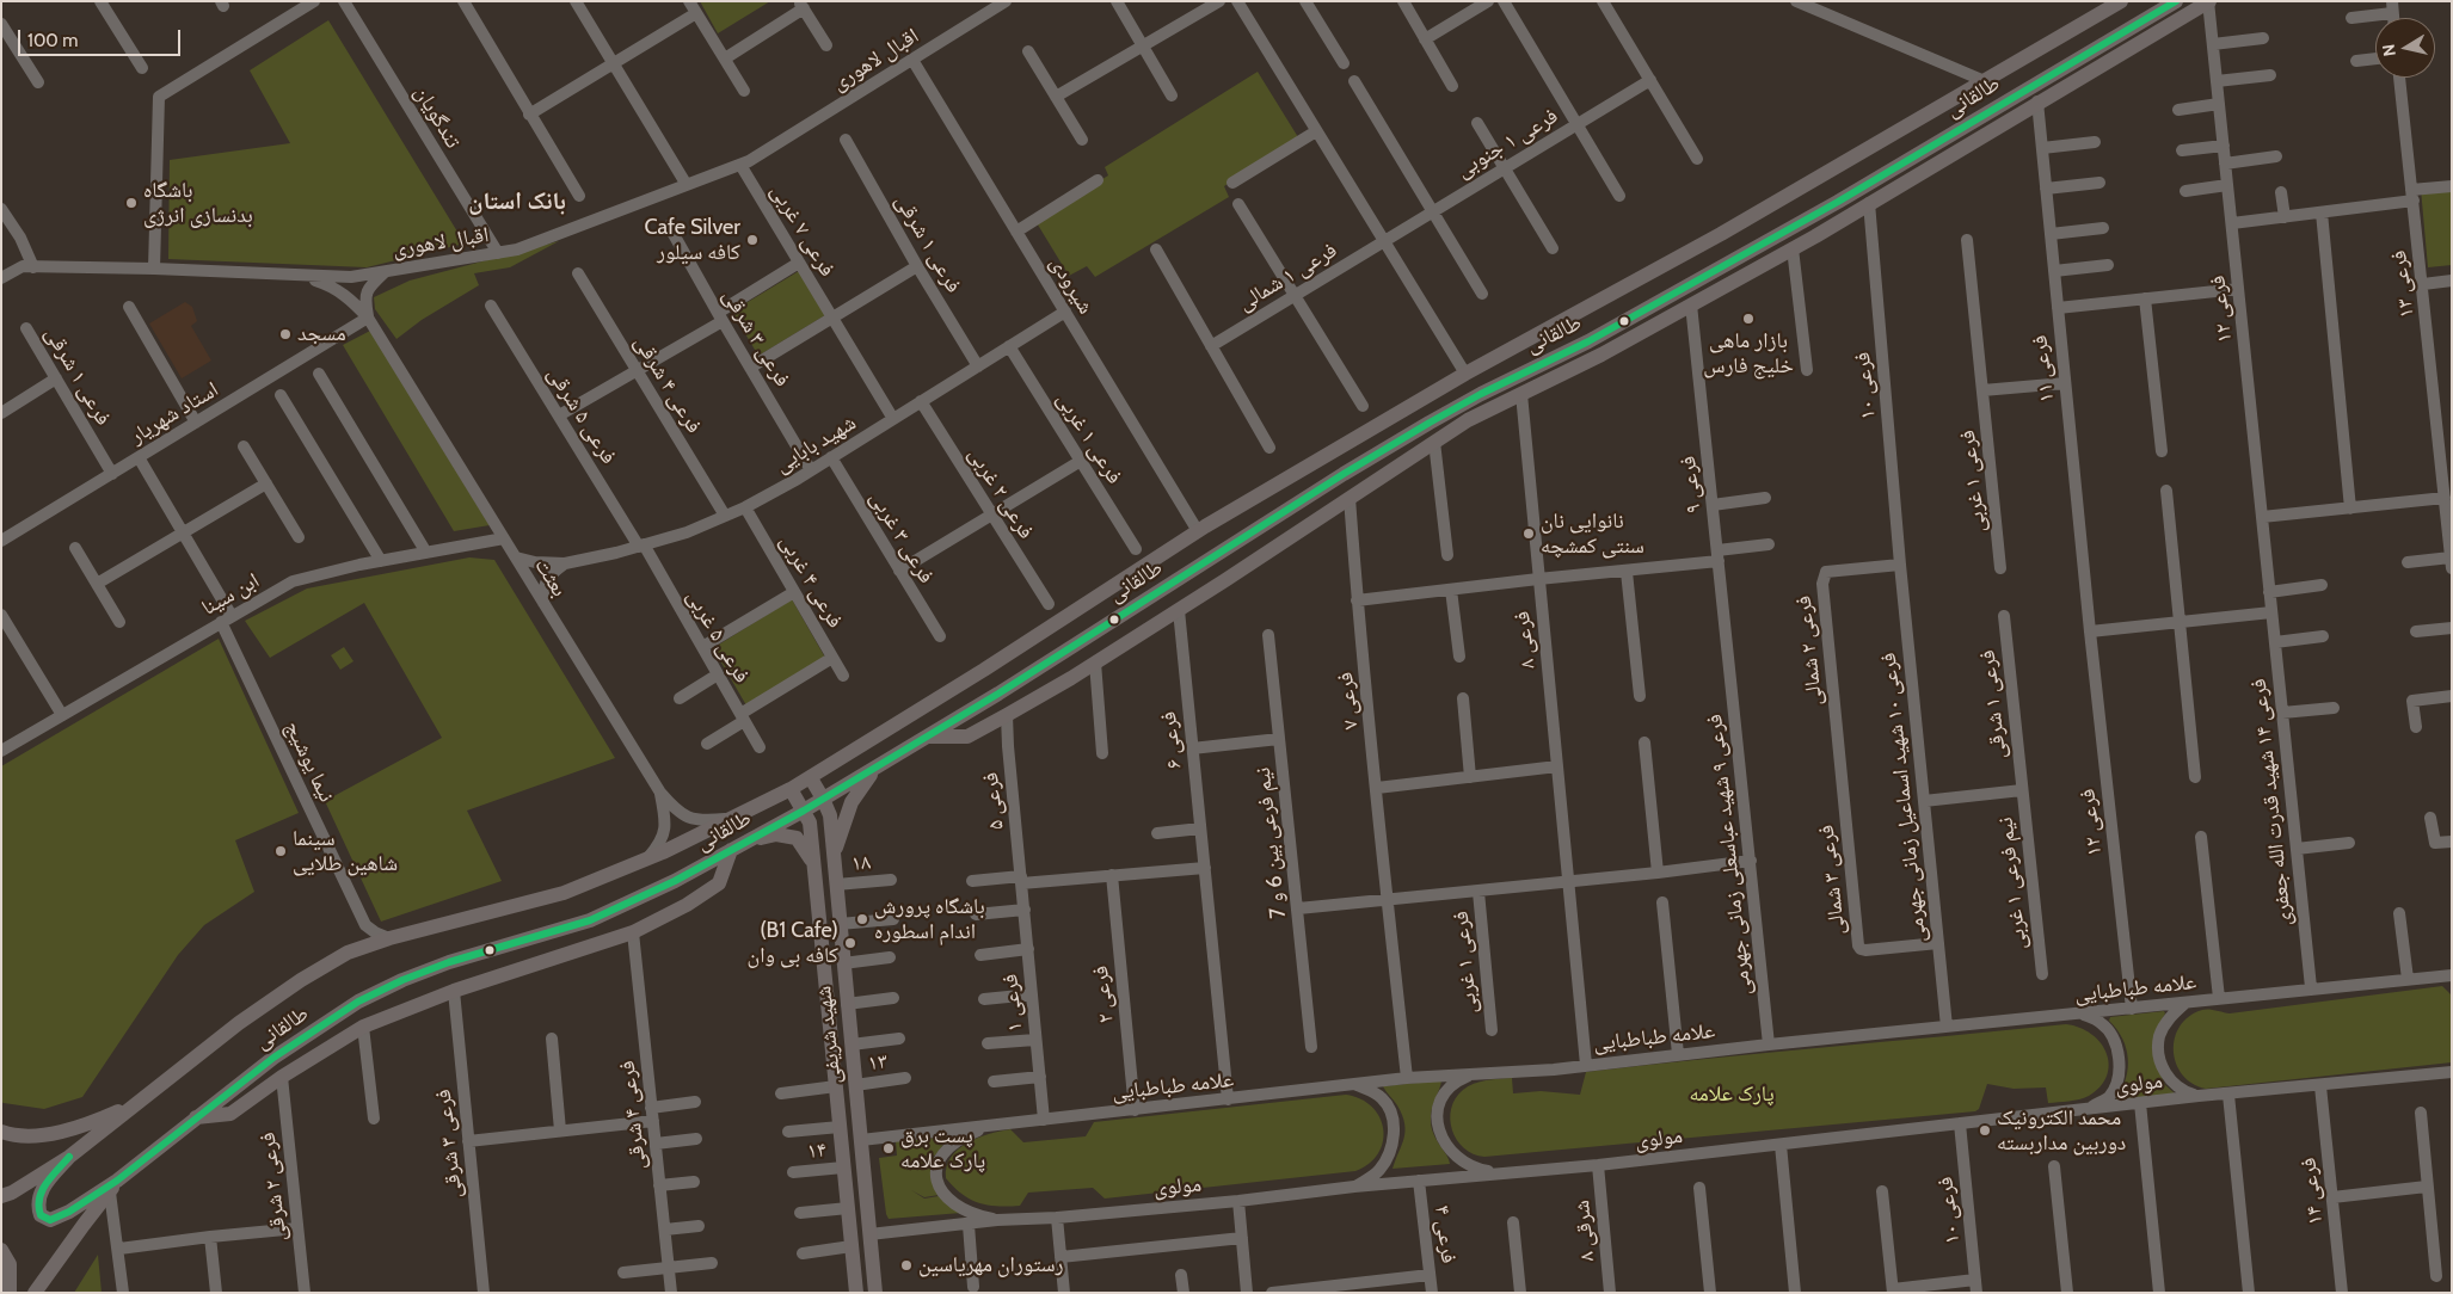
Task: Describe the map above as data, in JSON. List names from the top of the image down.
{
  "streets": {
    "main road": ["طالقانی", "شهید شریفی"],
    "street": [
      "اقبال لاهوری",
      "تندگویان",
      "فرعی ۱ جنوبی",
      "فرعی ۷ غربی",
      "فرعی ۱ شرقی",
      "فرعی ۱ شمالی",
      "فرعی ۱۳",
      "شیرودی",
      "فرعی ۱۲",
      "فرعی ۳ شرقی",
      "فرعی ۱۱",
      "فرعی ۴ شرقی",
      "فرعی ۱۰",
      "استاد شهریار",
      "فرعی ۵ شرقی",
      "فرعی ۱ غربی",
      "شهید بابایی",
      "فرعی ۹",
      "فرعی ۲ غربی",
      "فرعی ۳ غربی",
      "بعثت",
      "فرعی ۴ غربی",
      "ابن سینا",
      "فرعی ۵ غربی",
      "فرعی ۸",
      "فرعی ۲ شمالی",
      "فرعی ۷",
      "فرعی ۶",
      "نیما یوشیج",
      "فرعی ۱۰ شهید اسماعیل زمانی جهرمی",
      "فرعی ۵",
      "فرعی ۱۴ شهید قدرت الله جعفری",
      "نیم فرعی بین 6 و 7",
      "فرعی ۹ شهید عباسعلی زمانی جهرمی",
      "۱۸",
      "فرعی ۳ شمالی",
      "نیم فرعی ۱ غربی",
      "علامه طباطبایی",
      "فرعی ۲",
      "فرعی ۱",
      "۱۳",
      "مولوی",
      "۱۴",
      "فرعی ۲ شرقی",
      "فرعی ۱۴",
      "۸ شرقی",
      "فرعی ۴"
    ]
  },
  "crossings": [
    ["اقبال لاهوری", "تندگویان"],
    ["اقبال لاهوری", "فرعی ۷ غربی"],
    ["اقبال لاهوری", "شیرودی"],
    ["اقبال لاهوری", "بعثت"],
    ["طالقانی", "شیرودی"],
    ["طالقانی", "بعثت"],
    ["طالقانی", "نیما یوشیج"],
    ["طالقانی", "شهید شریفی"],
    ["فرعی ۱ جنوبی", "فرعی ۱ شمالی"],
    ["فرعی ۱ شرقی", "استاد شهریار"],
    ["فرعی ۱ شرقی", "شهید بابایی"],
    ["فرعی ۱ شرقی", "نیم فرعی ۱ غربی"],
    ["شیرودی", "شهید بابایی"],
    ["فرعی ۱۲", "فرعی ۱۱"],
    ["فرعی ۱۲", "فرعی ۱۴ شهید قدرت الله جعفری"],
    ["فرعی ۱۲", "علامه طباطبایی"],
    ["فرعی ۳ شرقی", "شهید بابایی"],
    ["فرعی ۴ شرقی", "شهید بابایی"],
    ["فرعی ۱۰", "فرعی ۲ شمالی"],
    ["فرعی ۱۰", "فرعی ۱۰ شهید اسماعیل زمانی جهرمی"],
    ["فرعی ۱۰", "مولوی"],
    ["استاد شهریار", "بعثت"],
    ["فرعی ۵ شرقی", "شهید بابایی"],
    ["فرعی ۵ شرقی", "فرعی ۵ غربی"],
    ["فرعی ۱ غربی", "شهید بابایی"],
    ["شهید بابایی", "فرعی ۲ غربی"],
    ["شهید بابایی", "فرعی ۳ غربی"],
    ["شهید بابایی", "بعثت"],
    ["شهید بابایی", "فرعی ۴ غربی"],
    ["شهید بابایی", "فرعی ۵ غربی"],
    ["فرعی ۹", "فرعی ۹ شهید عباسعلی زمانی جهرمی"],
    ["بعثت", "ابن سینا"],
    ["ابن سینا", "نیما یوشیج"],
    ["فرعی ۸", "علامه طباطبایی"],
    ["فرعی ۲ شمالی", "فرعی ۱۰ شهید اسماعیل زمانی جهرمی"],
    ["فرعی ۲ شمالی", "فرعی ۳ شمالی"],
    ["فرعی ۷", "علامه طباطبایی"],
    ["فرعی ۶", "علامه طباطبایی"],
    ["فرعی ۱۰ شهید اسماعیل زمانی جهرمی", "فرعی ۳ شمالی"],
    ["فرعی ۱۰ شهید اسماعیل زمانی جهرمی", "علامه طباطبایی"],
    ["فرعی ۵", "فرعی ۱"],
    ["فرعی ۱۴ شهید قدرت الله جعفری", "علامه طباطبایی"],
    ["فرعی ۹ شهید عباسعلی زمانی جهرمی", "علامه طباطبایی"],
    ["۱۸", "شهید شریفی"],
    ["علامه طباطبایی", "فرعی ۲"],
    ["علامه طباطبایی", "فرعی ۱"],
    ["علامه طباطبایی", "شهید شریفی"],
    ["شهید شریفی", "۱۳"],
    ["شهید شریفی", "مولوی"],
    ["شهید شریفی", "۱۴"],
    ["مولوی", "فرعی ۱۴"],
    ["مولوی", "۸ شرقی"],
    ["مولوی", "فرعی ۴"]
  ],
  "districts": ["بانک استان"],
  "parks": ["پارک علامه"],
  "places": [
    "باشگاه بدنسازی انرژی",
    "Cafe Silver کافه سیلور",
    "بازار ماهی خلیج فارس",
    "مسجد",
    "نانوایی نان سنتی کمشچه",
    "سینما شاهین طلایی",
    "باشگاه پرورش اندام اسطوره",
    "(B1 Cafe) کافه بی وان",
    "محمد الکترونیک دوربین مداربسته",
    "پست برق پارک علامه",
    "رستوران مهریاسین"
  ],
  "scale_bar": "100 m",
  "north": "left"
}
